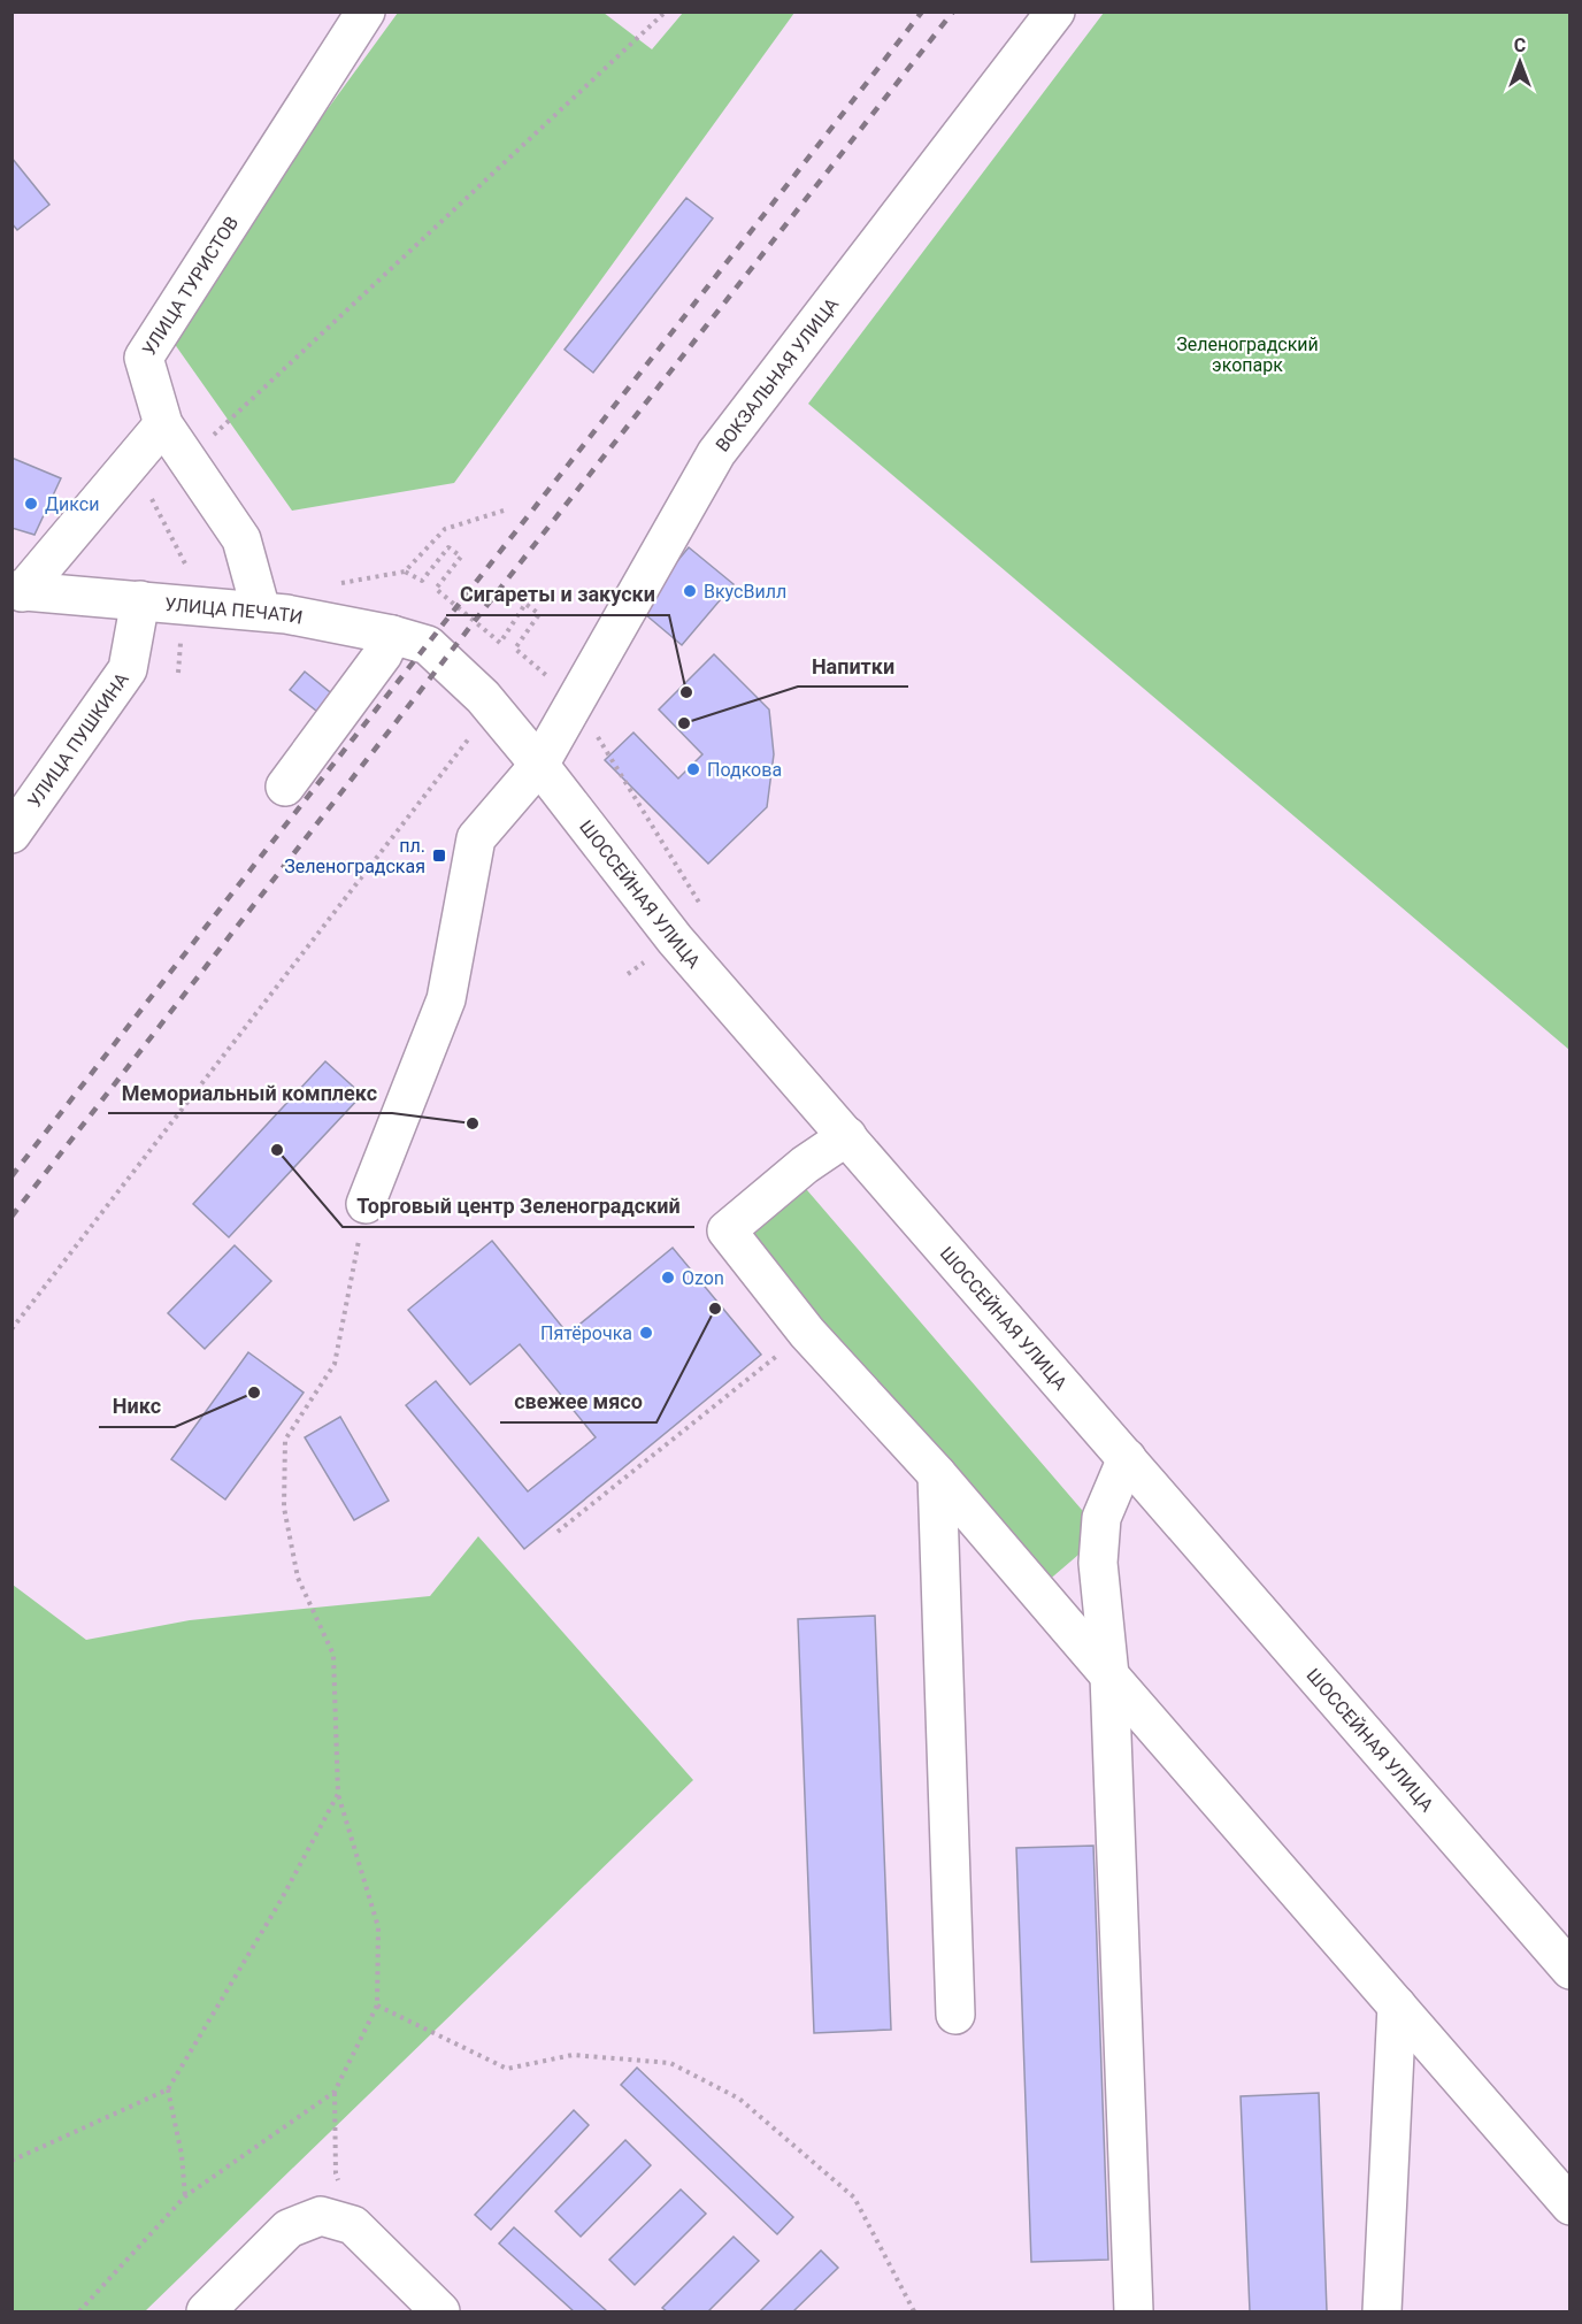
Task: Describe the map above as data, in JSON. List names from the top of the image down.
{
  "streets": {
    "street": [
      "УЛИЦА ТУРИСТОВ",
      "ВОКЗАЛЬНАЯ УЛИЦА",
      "УЛИЦА ПЕЧАТИ",
      "УЛИЦА ПУШКИНА",
      "ШОССЕЙНАЯ УЛИЦА"
    ]
  },
  "crossings": [
    ["УЛИЦА ТУРИСТОВ", "УЛИЦА ПЕЧАТИ"],
    ["ВОКЗАЛЬНАЯ УЛИЦА", "ШОССЕЙНАЯ УЛИЦА"],
    ["УЛИЦА ПЕЧАТИ", "УЛИЦА ПУШКИНА"],
    ["УЛИЦА ПЕЧАТИ", "ШОССЕЙНАЯ УЛИЦА"]
  ],
  "parks": ["Зеленоградский экопарк"],
  "places": {
    "other": [
      "Дикси",
      "ВкусВилл",
      "Сигареты и закуски",
      "Напитки",
      "Подкова",
      "Мемориальный комплекс",
      "Торговый центр Зеленоградский",
      "Ozon",
      "свежее мясо",
      "Пятёрочка",
      "Никс"
    ],
    "transit": ["пл. Зеленоградская"]
  },
  "north": "top"
}
